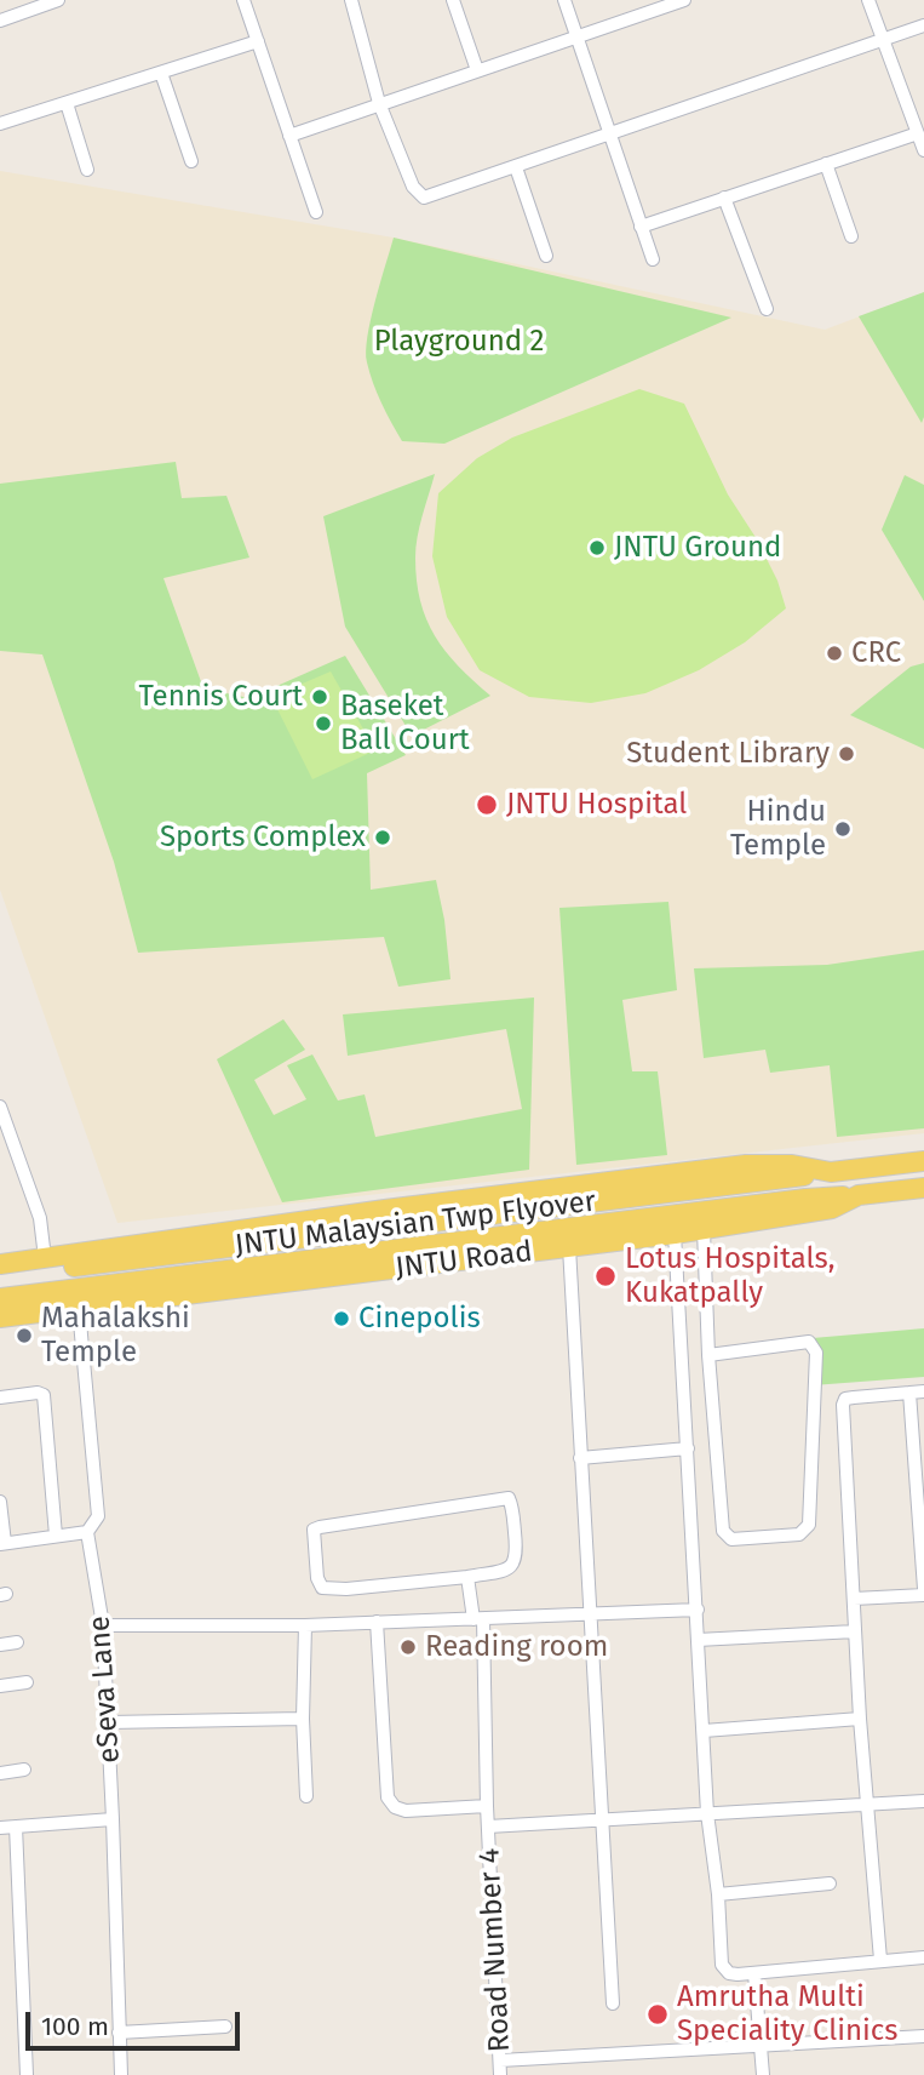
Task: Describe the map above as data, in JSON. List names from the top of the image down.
{
  "streets": {
    "main road": ["JNTU Malaysian Twp Flyover", "JNTU Road"],
    "street": ["eSeva Lane", "Road Number 4"]
  },
  "crossings": [
    ["JNTU Malaysian Twp Flyover", "JNTU Road"],
    ["JNTU Road", "eSeva Lane"]
  ],
  "parks": ["Playground 2"],
  "places": [
    "JNTU Ground",
    "CRC",
    "Tennis Court",
    "Baseket Ball Court",
    "Student Library",
    "JNTU Hospital",
    "Hindu Temple",
    "Sports Complex",
    "Lotus Hospitals, Kukatpally",
    "Cinepolis",
    "Mahalakshi Temple",
    "Reading room",
    "Amrutha Multi Speciality Clinics"
  ],
  "scale_bar": "100 m"
}
